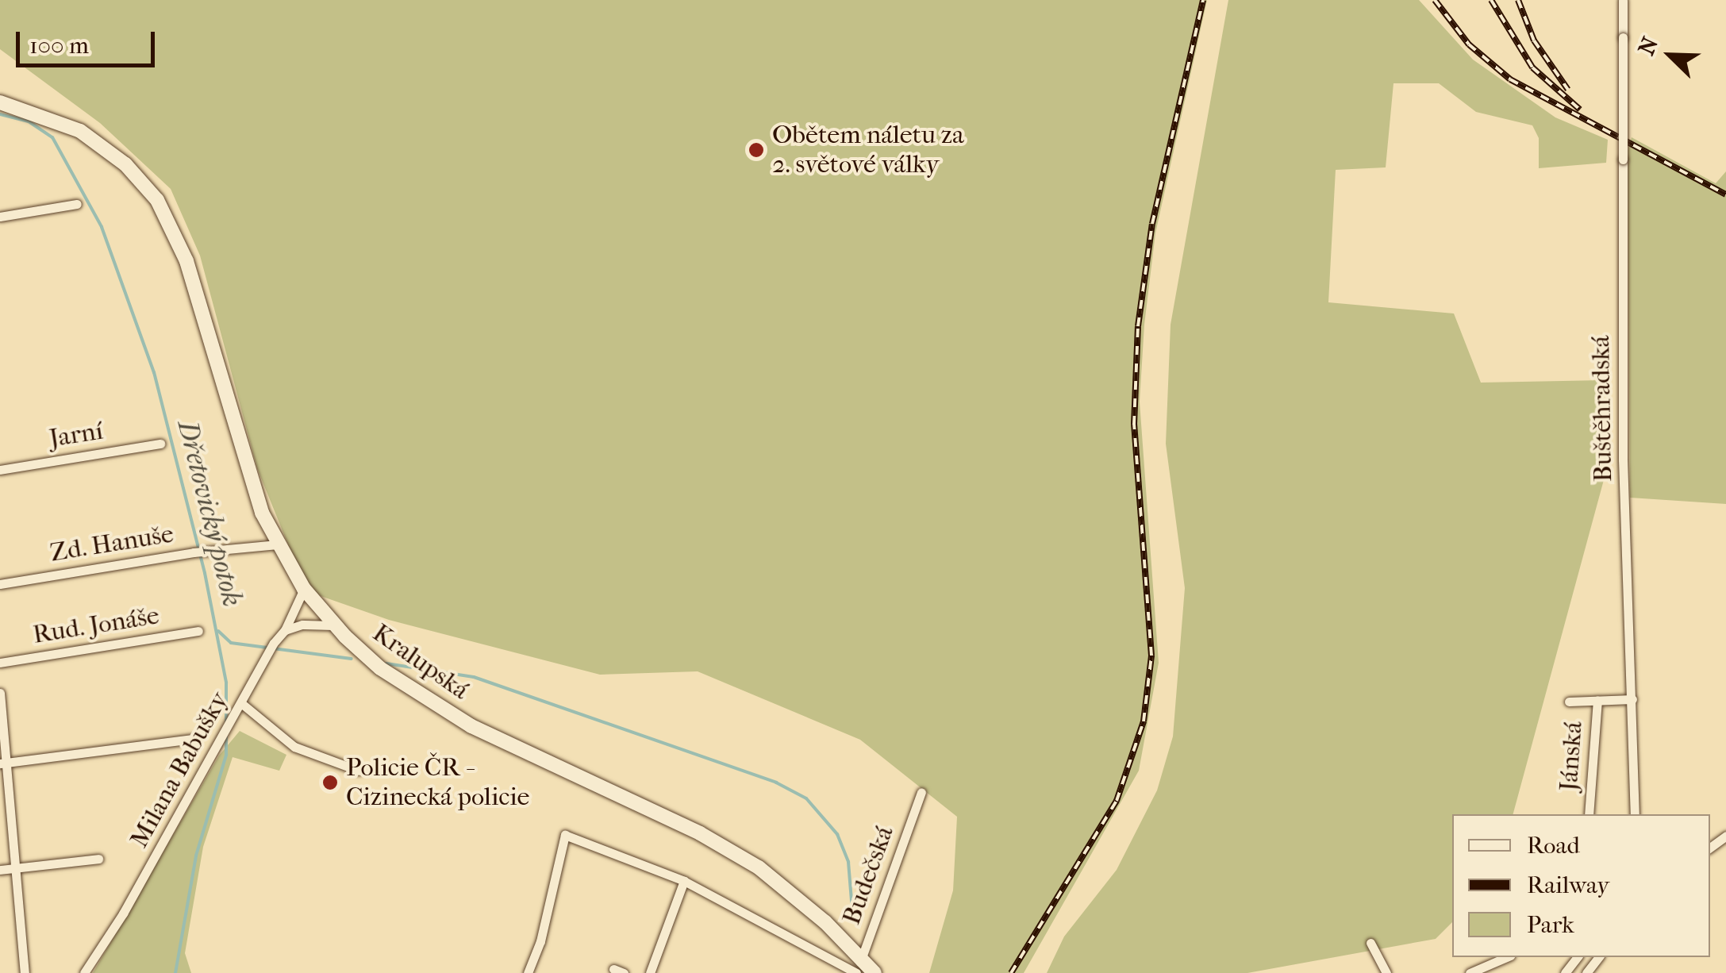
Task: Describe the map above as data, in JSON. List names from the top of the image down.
{
  "streets": {
    "main road": ["Kralupská"],
    "street": [
      "Buštěhradská",
      "Jarní",
      "Zd. Hanuše",
      "Rud. Jonáše",
      "Jánská",
      "Milana Babušky",
      "Budečská"
    ]
  },
  "crossings": [
    ["Buštěhradská", "Jánská"],
    ["Zd. Hanuše", "Kralupská"],
    ["Kralupská", "Milana Babušky"],
    ["Kralupská", "Budečská"]
  ],
  "water": ["Dřetovický potok"],
  "places": ["Obětem náletu za 2. světové války", "Policie ČR - Cizinecká policie"],
  "legend": ["Road", "Railway", "Park"],
  "scale_bar": "100 m",
  "north": "top left"
}
